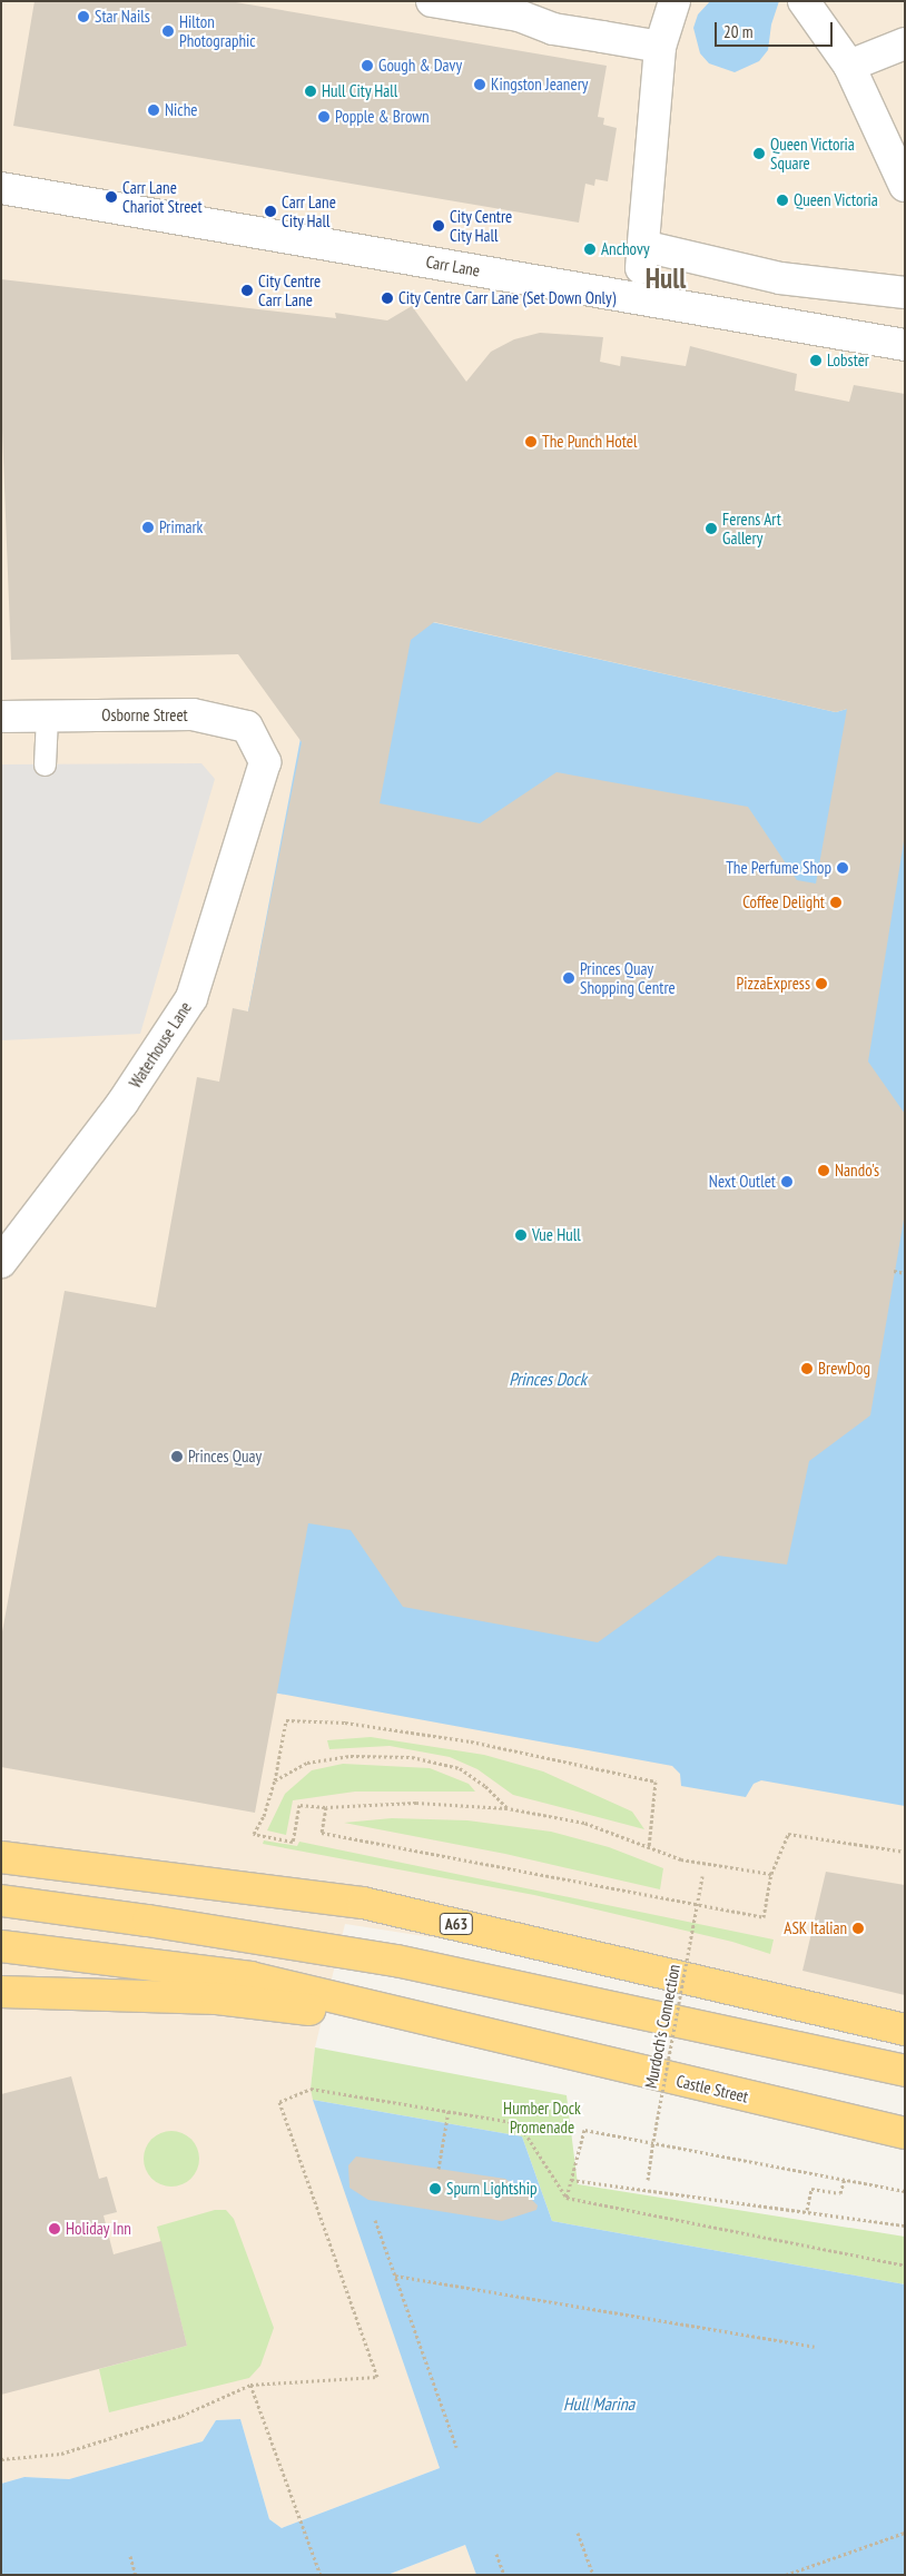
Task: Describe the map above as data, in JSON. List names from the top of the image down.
{
  "streets": {
    "highway": ["A63", "Castle Street"],
    "street": ["Carr Lane", "Osborne Street", "Waterhouse Lane"],
    "path": ["Murdoch's Connection"]
  },
  "crossings": [
    ["Osborne Street", "Waterhouse Lane"]
  ],
  "districts": ["Hull"],
  "water": ["Princes Dock", "Hull Marina"],
  "parks": ["Humber Dock Promenade"],
  "places": [
    "Star Nails",
    "Hilton Photographic",
    "Gough & Davy",
    "Kingston Jeanery",
    "Hull City Hall",
    "Niche",
    "Popple & Brown",
    "Queen Victoria Square",
    "Carr Lane Chariot Street",
    "Queen Victoria",
    "Carr Lane City Hall",
    "City Centre City Hall",
    "Anchovy",
    "City Centre Carr Lane",
    "City Centre Carr Lane (Set Down Only)",
    "Lobster",
    "The Punch Hotel",
    "Primark",
    "Ferens Art Gallery",
    "The Perfume Shop",
    "Coffee Delight",
    "Princes Quay Shopping Centre",
    "PizzaExpress",
    "Nando's",
    "Next Outlet",
    "Vue Hull",
    "BrewDog",
    "Princes Quay",
    "ASK Italian",
    "Spurn Lightship",
    "Holiday Inn"
  ],
  "scale_bar": "20 m"
}
